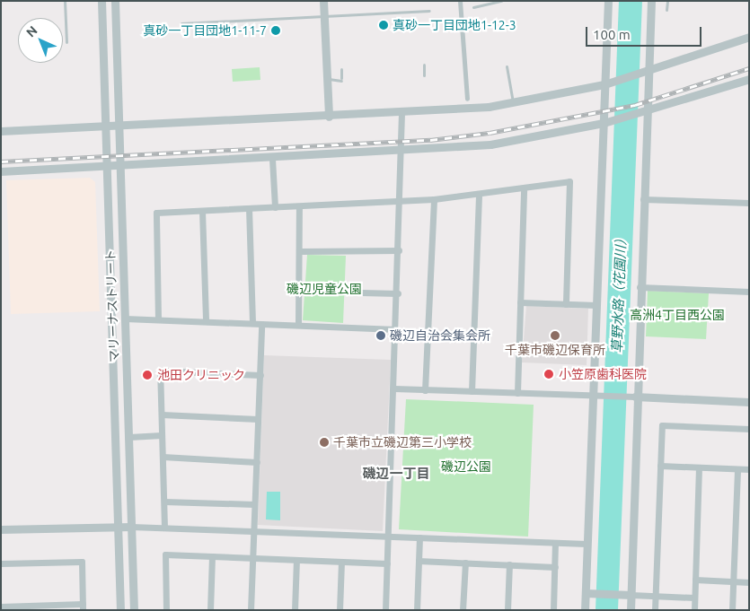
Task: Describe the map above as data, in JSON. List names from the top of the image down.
{
  "streets": {
    "street": ["マリーナストリート"]
  },
  "districts": ["磯辺一丁目"],
  "water": ["草野水路（花園川）"],
  "parks": ["磯辺児童公園", "高洲4丁目西公園", "磯辺公園"],
  "places": [
    "真砂一丁目団地1-12-3",
    "真砂一丁目団地1-11-7",
    "磯辺自治会集会所",
    "千葉市磯辺保育所",
    "小笠原歯科医院",
    "池田クリニック",
    "千葉市立磯辺第三小学校"
  ],
  "scale_bar": "100 m",
  "north": "top left"
}
